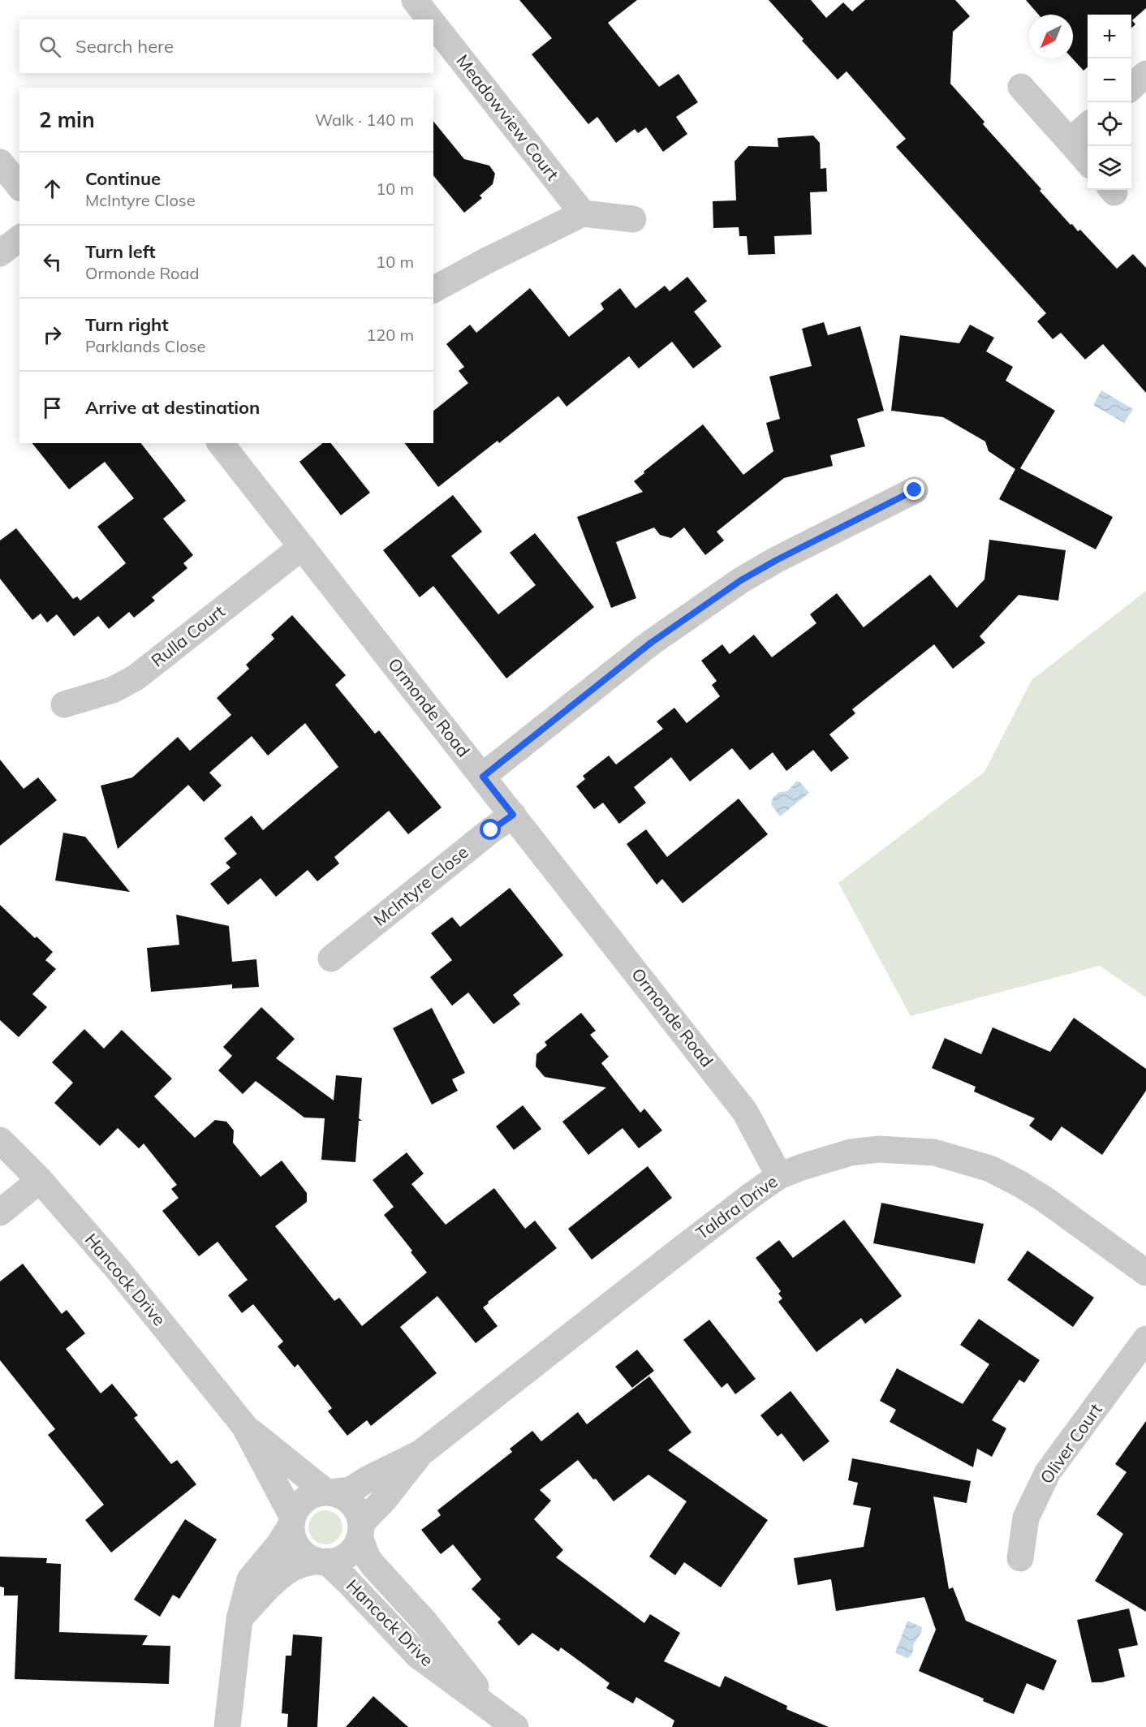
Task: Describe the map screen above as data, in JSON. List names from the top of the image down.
{
  "streets": {
    "street": [
      "Meadowview Court",
      "Rulla Court",
      "Ormonde Road",
      "McIntyre Close",
      "Taldra Drive",
      "Hancock Drive",
      "Oliver Court"
    ]
  },
  "crossings": [
    ["Rulla Court", "Ormonde Road"],
    ["Ormonde Road", "McIntyre Close"],
    ["Ormonde Road", "Taldra Drive"],
    ["Taldra Drive", "Hancock Drive"]
  ],
  "north": "bottom left",
  "page": {
    "map_buttons": ["+", "−"],
    "search": "Search here",
    "heading": ["2 min", "Walk · 140 m"],
    "list": [
      ["Continue", "McIntyre Close", "10 m"],
      ["Turn left", "Ormonde Road", "10 m"],
      ["Turn right", "Parklands Close", "120 m"],
      "Arrive at destination"
    ]
  }
}
